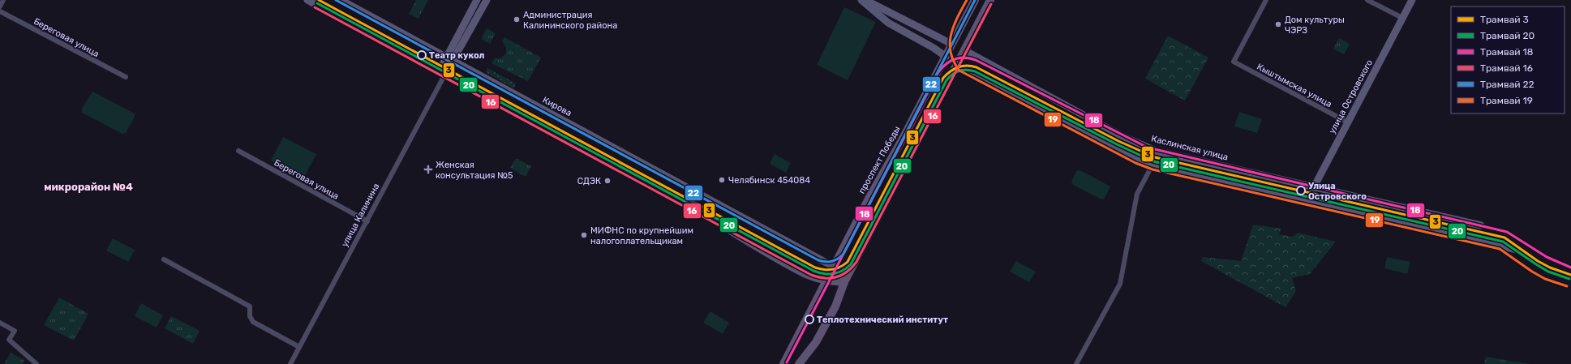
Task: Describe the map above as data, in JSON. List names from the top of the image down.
{
  "streets": {
    "main road": [
      "улица Островского",
      "Кирова",
      "Каслинская улица",
      "проспект Победы",
      "улица Калинина"
    ],
    "street": ["Береговая улица", "Кыштымская улица"]
  },
  "crossings": [
    ["Береговая улица", "улица Калинина"],
    ["Кыштымская улица", "улица Островского"],
    ["улица Островского", "Каслинская улица"],
    ["Кирова", "проспект Победы"],
    ["Кирова", "улица Калинина"],
    ["Каслинская улица", "проспект Победы"]
  ],
  "districts": ["микрорайон №4"],
  "places": {
    "other": [
      "Администрация Калининского района",
      "Дом культуры ЧЭРЗ",
      "Театр кукол",
      "Челябинск 454084",
      "СДЭК",
      "Улица Островского",
      "МИФНС по крупнейшим налогоплательщикам",
      "Теплотехнический институт"
    ],
    "health": ["Женская консультация №5"]
  },
  "lines": [
    "tram line 3",
    "tram line 22",
    "tram line 19",
    "tram line 20",
    "tram line 16",
    "tram line 18"
  ],
  "legend": [
    "Трамвай 3",
    "Трамвай 20",
    "Трамвай 18",
    "Трамвай 16",
    "Трамвай 22",
    "Трамвай 19"
  ]
}
